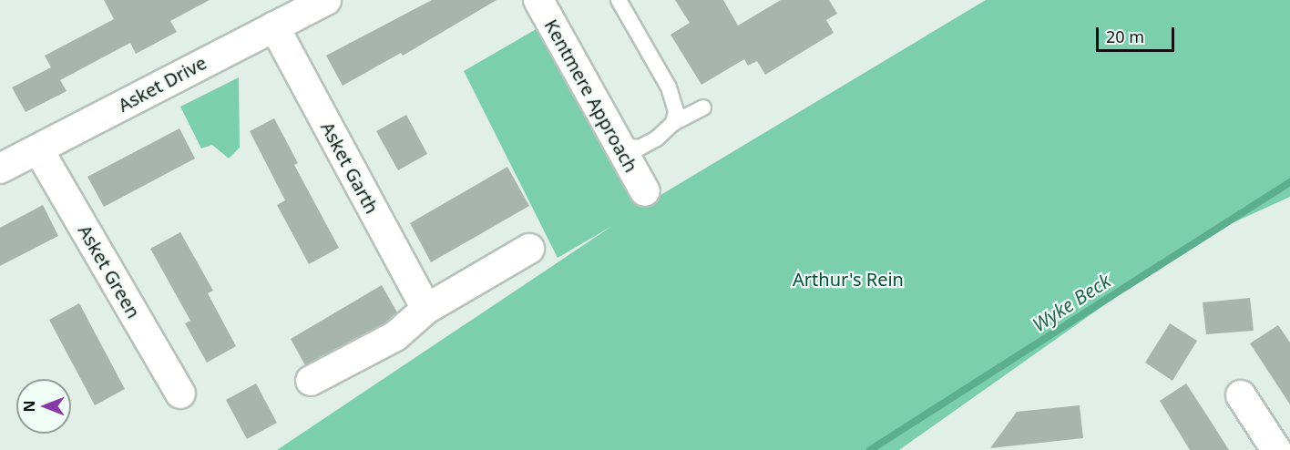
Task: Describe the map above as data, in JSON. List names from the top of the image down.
{
  "streets": {
    "street": [
      "Asket Drive",
      "Kentmere Approach",
      "Asket Garth",
      "Asket Green"
    ]
  },
  "crossings": [
    ["Asket Drive", "Asket Garth"],
    ["Asket Drive", "Asket Green"]
  ],
  "water": ["Wyke Beck"],
  "parks": ["Arthur's Rein"],
  "scale_bar": "20 m",
  "north": "left"
}
